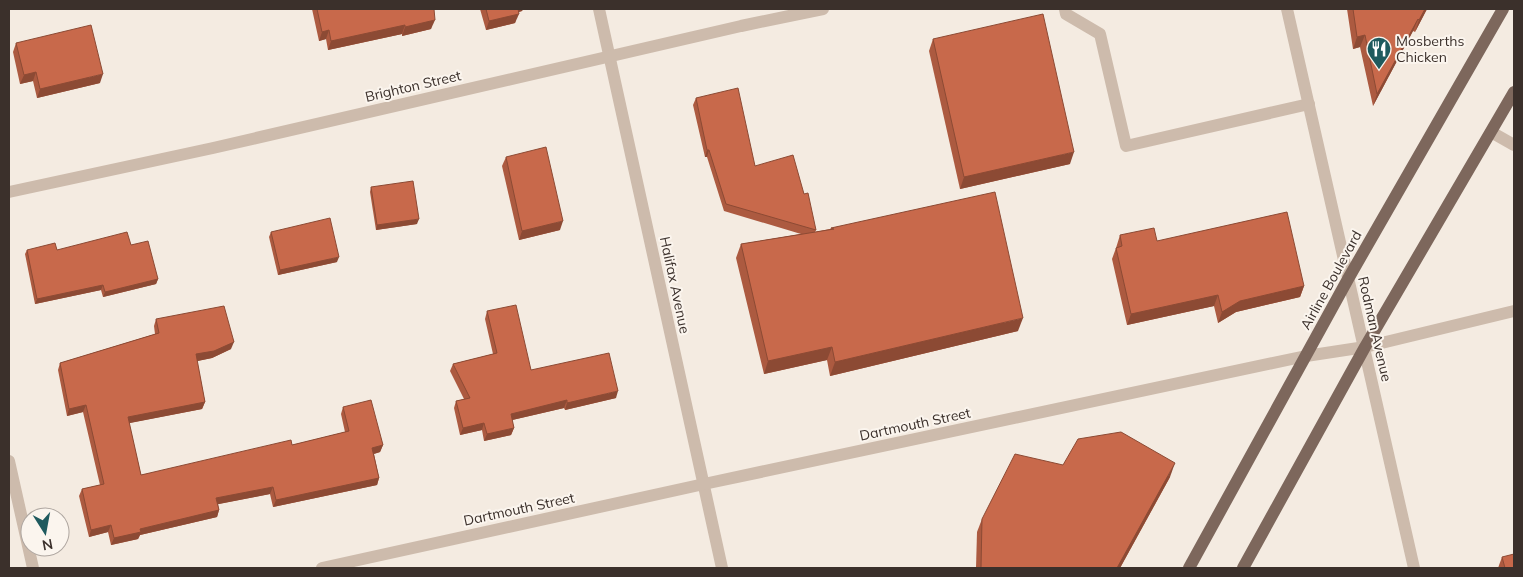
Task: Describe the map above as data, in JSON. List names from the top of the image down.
{
  "streets": {
    "main road": ["Airline Boulevard"],
    "street": [
      "Brighton Street",
      "Halifax Avenue",
      "Rodman Avenue",
      "Dartmouth Street"
    ]
  },
  "crossings": [
    ["Brighton Street", "Halifax Avenue"],
    ["Airline Boulevard", "Rodman Avenue"],
    ["Airline Boulevard", "Dartmouth Street"],
    ["Halifax Avenue", "Dartmouth Street"],
    ["Rodman Avenue", "Dartmouth Street"]
  ],
  "places": {
    "restaurant": ["Mosberths Chicken"]
  },
  "north": "bottom"
}
